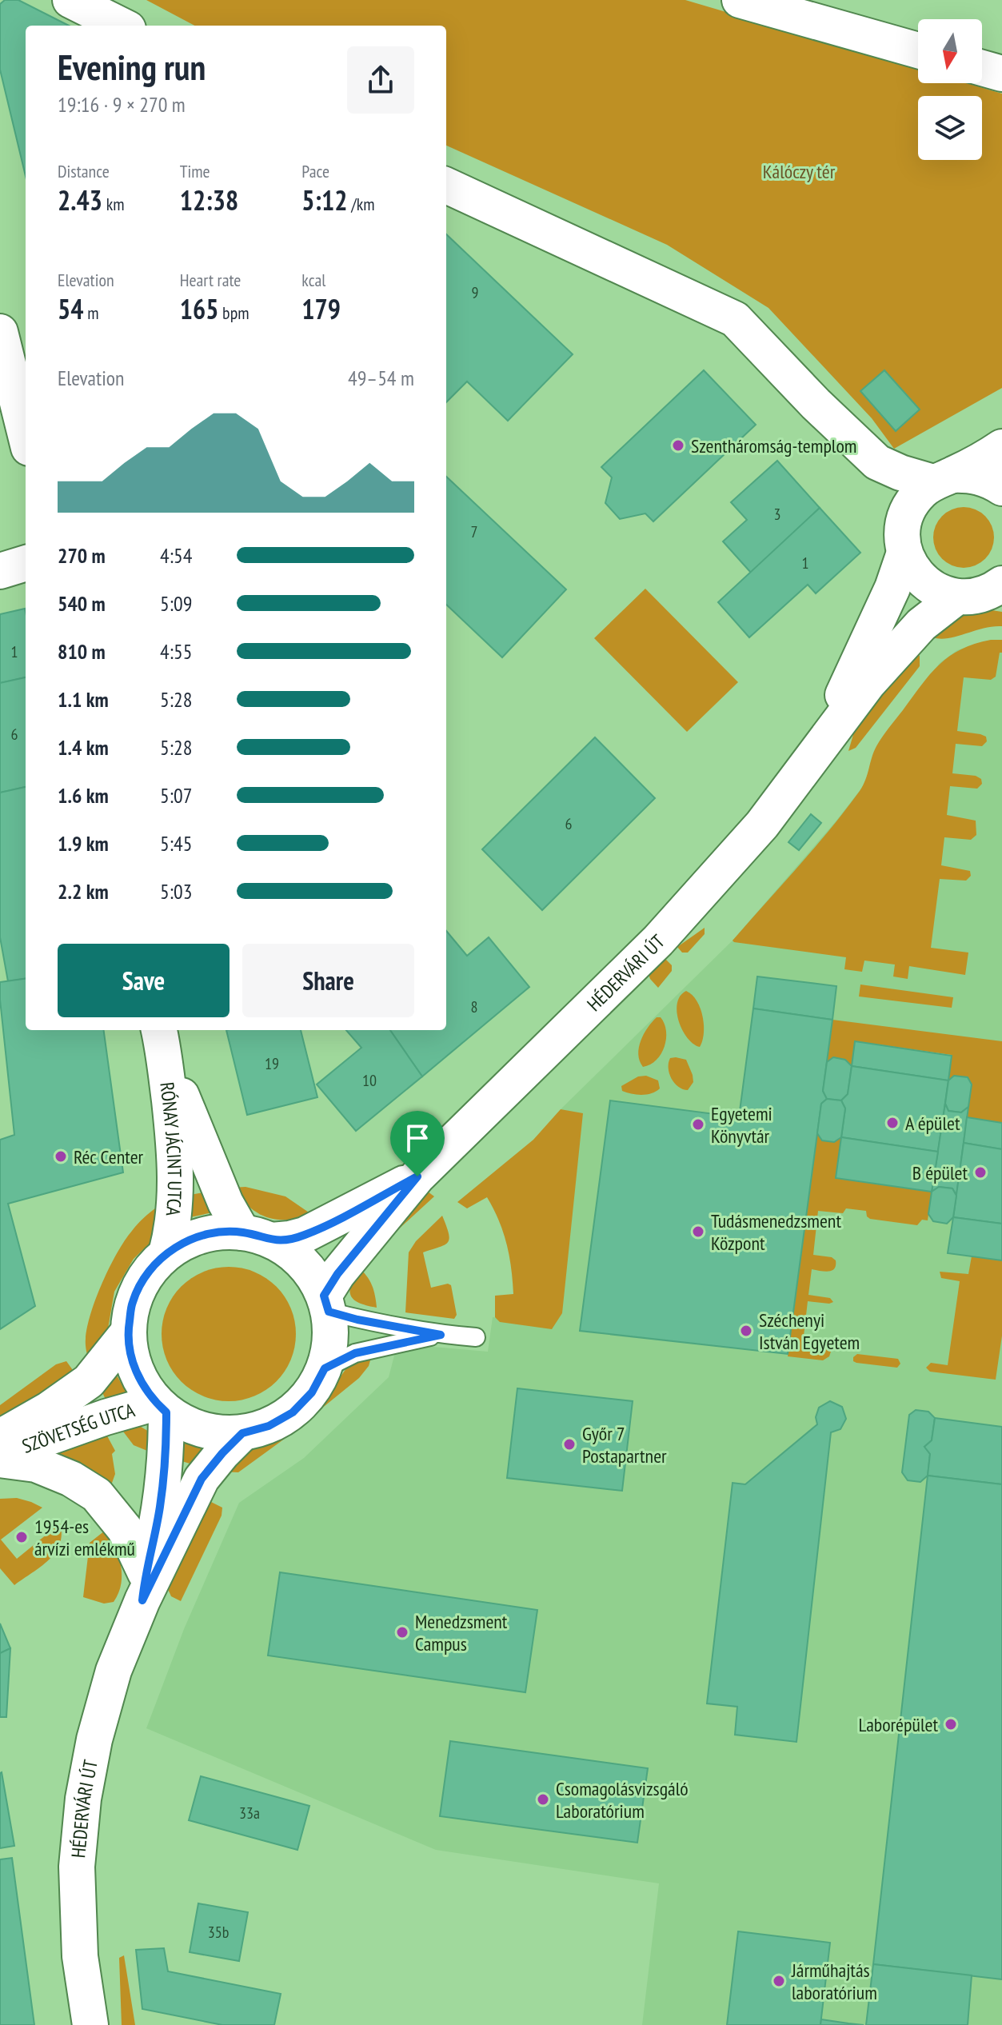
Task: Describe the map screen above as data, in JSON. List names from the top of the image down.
{
  "streets": {
    "street": ["HÉDERVÁRI ÚT", "RÓNAY JÁCINT UTCA", "SZÖVETSÉG UTCA"]
  },
  "crossings": [
    ["HÉDERVÁRI ÚT", "RÓNAY JÁCINT UTCA"],
    ["HÉDERVÁRI ÚT", "SZÖVETSÉG UTCA"],
    ["RÓNAY JÁCINT UTCA", "SZÖVETSÉG UTCA"]
  ],
  "parks": ["Kálóczy tér"],
  "places": [
    "Szentháromság-templom",
    "A épület",
    "Egyetemi Könyvtár",
    "Réc Center",
    "B épület",
    "Tudásmenedzsment Központ",
    "Széchenyi István Egyetem",
    "Győr 7 Postapartner",
    "1954-es árvízi emlékmű",
    "Menedzsment Campus",
    "Laborépület",
    "Csomagolásvizsgáló Laboratórium",
    "Járműhajtás laboratórium"
  ],
  "house_numbers": [
    "9",
    "3",
    "7",
    "1",
    "1",
    "6",
    "6",
    "8",
    "19",
    "10",
    "33a",
    "35b"
  ],
  "north": "bottom",
  "page": {
    "heading": ["Evening run", "19:16 · 9 × 270 m"],
    "stats": [
      ["Distance", "2.43 km"],
      ["Time", "12:38"],
      ["Pace", "5:12 /km"],
      ["Elevation", "54 m"],
      ["Heart rate", "165 bpm"],
      ["kcal", "179"]
    ],
    "chart": ["Elevation", "49–54 m"],
    "list": [
      {
        "name": "270 m",
        "note": "4:54"
      },
      {
        "name": "540 m",
        "note": "5:09"
      },
      {
        "name": "810 m",
        "note": "4:55"
      },
      {
        "name": "1.1 km",
        "note": "5:28"
      },
      {
        "name": "1.4 km",
        "note": "5:28"
      },
      {
        "name": "1.6 km",
        "note": "5:07"
      },
      {
        "name": "1.9 km",
        "note": "5:45"
      },
      {
        "name": "2.2 km",
        "note": "5:03"
      }
    ],
    "buttons": ["Save", "Share"]
  }
}
